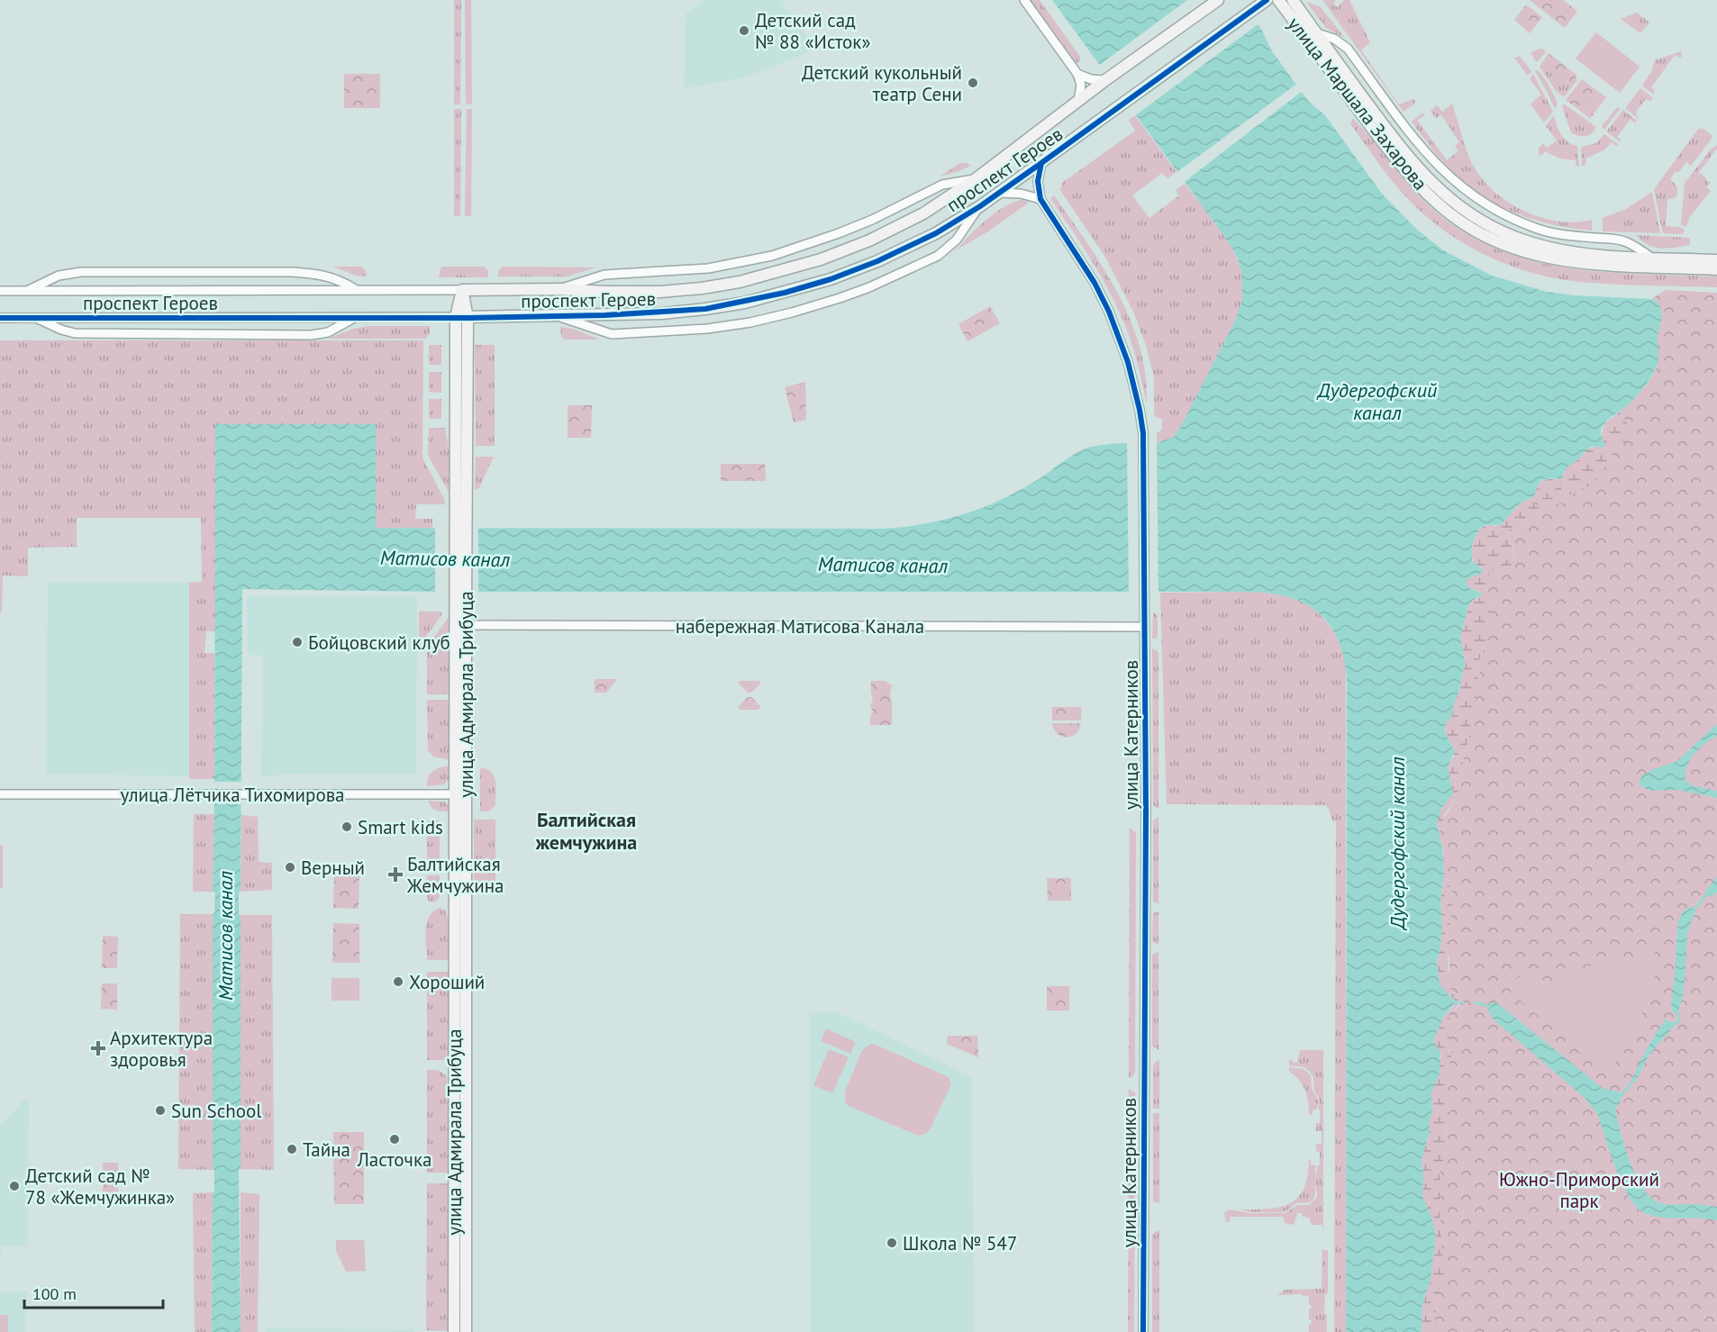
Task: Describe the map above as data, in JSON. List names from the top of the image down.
{
  "streets": {
    "street": [
      "улица Маршала Захарова",
      "проспект Героев",
      "набережная Матисова Канала",
      "улица Адмирала Трибуца",
      "улица Катерников",
      "улица Лётчика Тихомирова"
    ]
  },
  "crossings": [
    ["проспект Героев", "улица Адмирала Трибуца"],
    ["набережная Матисова Канала", "улица Адмирала Трибуца"],
    ["набережная Матисова Канала", "улица Катерников"],
    ["улица Адмирала Трибуца", "улица Лётчика Тихомирова"]
  ],
  "districts": ["Балтийская жемчужина"],
  "water": ["Дудергофский канал", "Матисов канал"],
  "parks": ["Южно-Приморский парк"],
  "places": {
    "other": [
      "Детский сад № 88 «Исток»",
      "Детский кукольный театр Сени",
      "Бойцовский клуб",
      "Smart kids",
      "Верный",
      "Хороший",
      "Sun School",
      "Ласточка",
      "Тайна",
      "Детский сад № 78 «Жемчужинка»",
      "Школа № 547"
    ],
    "health": ["Балтийская Жемчужина", "Архитектура здоровья"]
  },
  "scale_bar": "100 m"
}
